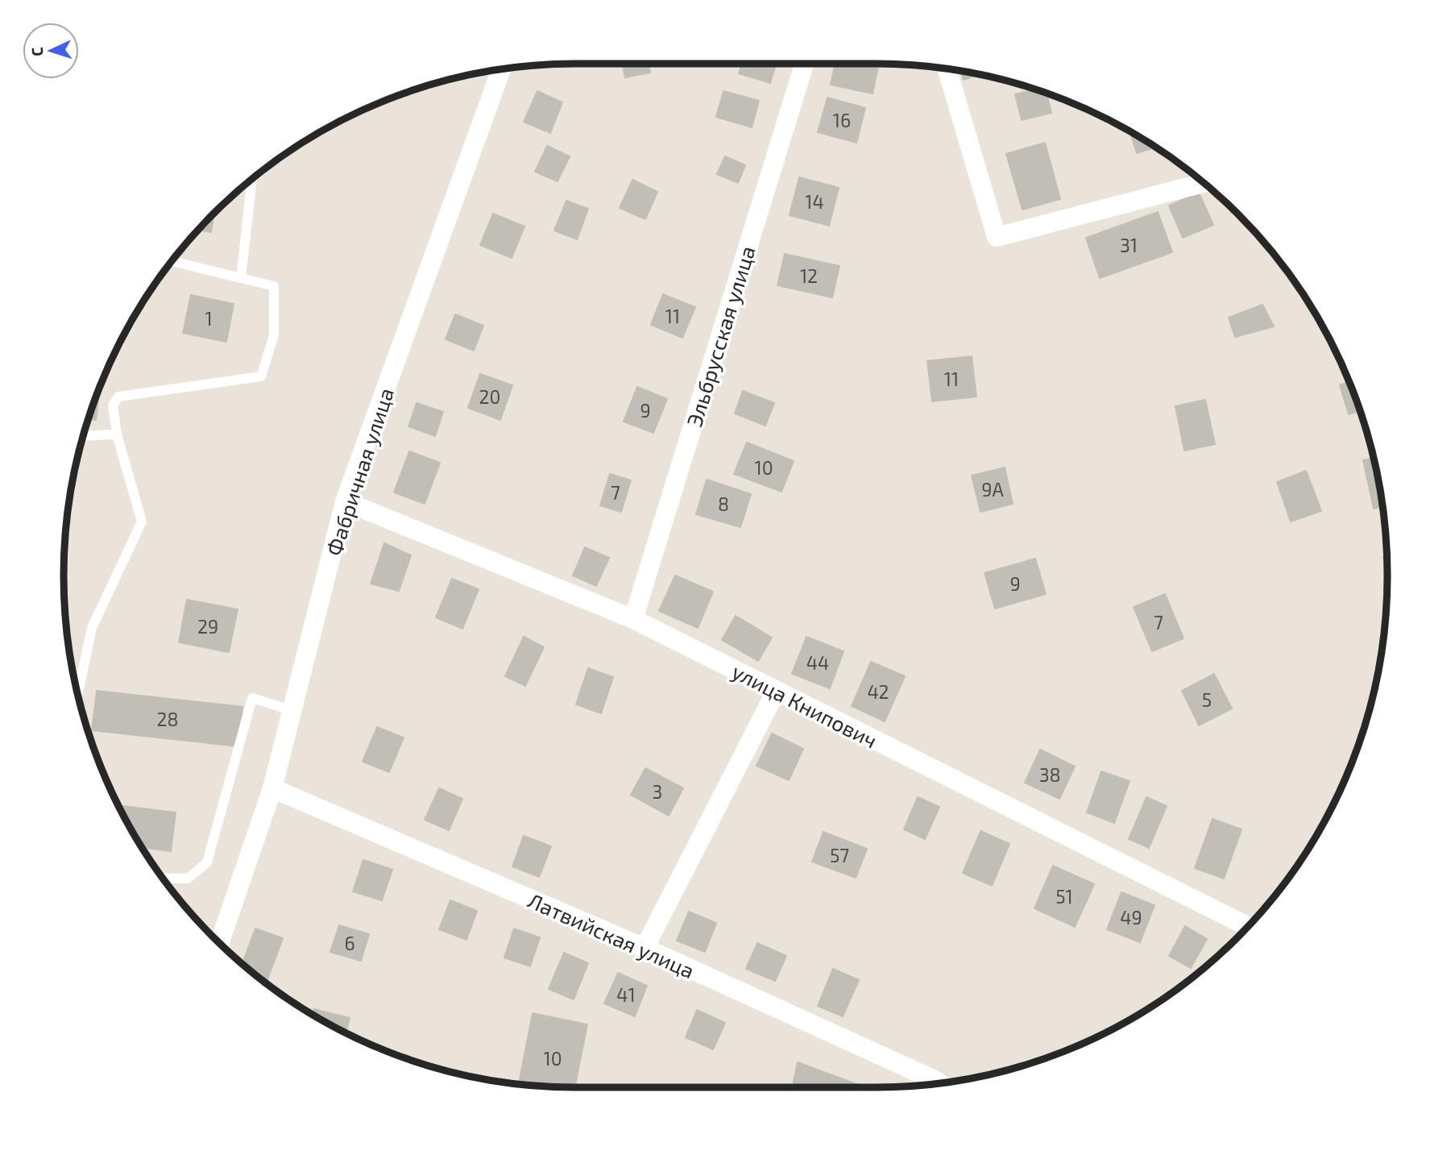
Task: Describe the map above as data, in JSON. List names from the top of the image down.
{
  "streets": {
    "street": [
      "Эльбрусская улица",
      "Фабричная улица",
      "улица Книпович",
      "Латвийская улица"
    ]
  },
  "crossings": [
    ["Эльбрусская улица", "улица Книпович"],
    ["Фабричная улица", "улица Книпович"],
    ["Фабричная улица", "Латвийская улица"]
  ],
  "house_numbers": [
    "16",
    "14",
    "31",
    "12",
    "11",
    "1",
    "11",
    "20",
    "9",
    "10",
    "9А",
    "7",
    "8",
    "9",
    "7",
    "29",
    "44",
    "42",
    "5",
    "28",
    "38",
    "3",
    "57",
    "51",
    "49",
    "6",
    "41",
    "10"
  ],
  "north": "left"
}
